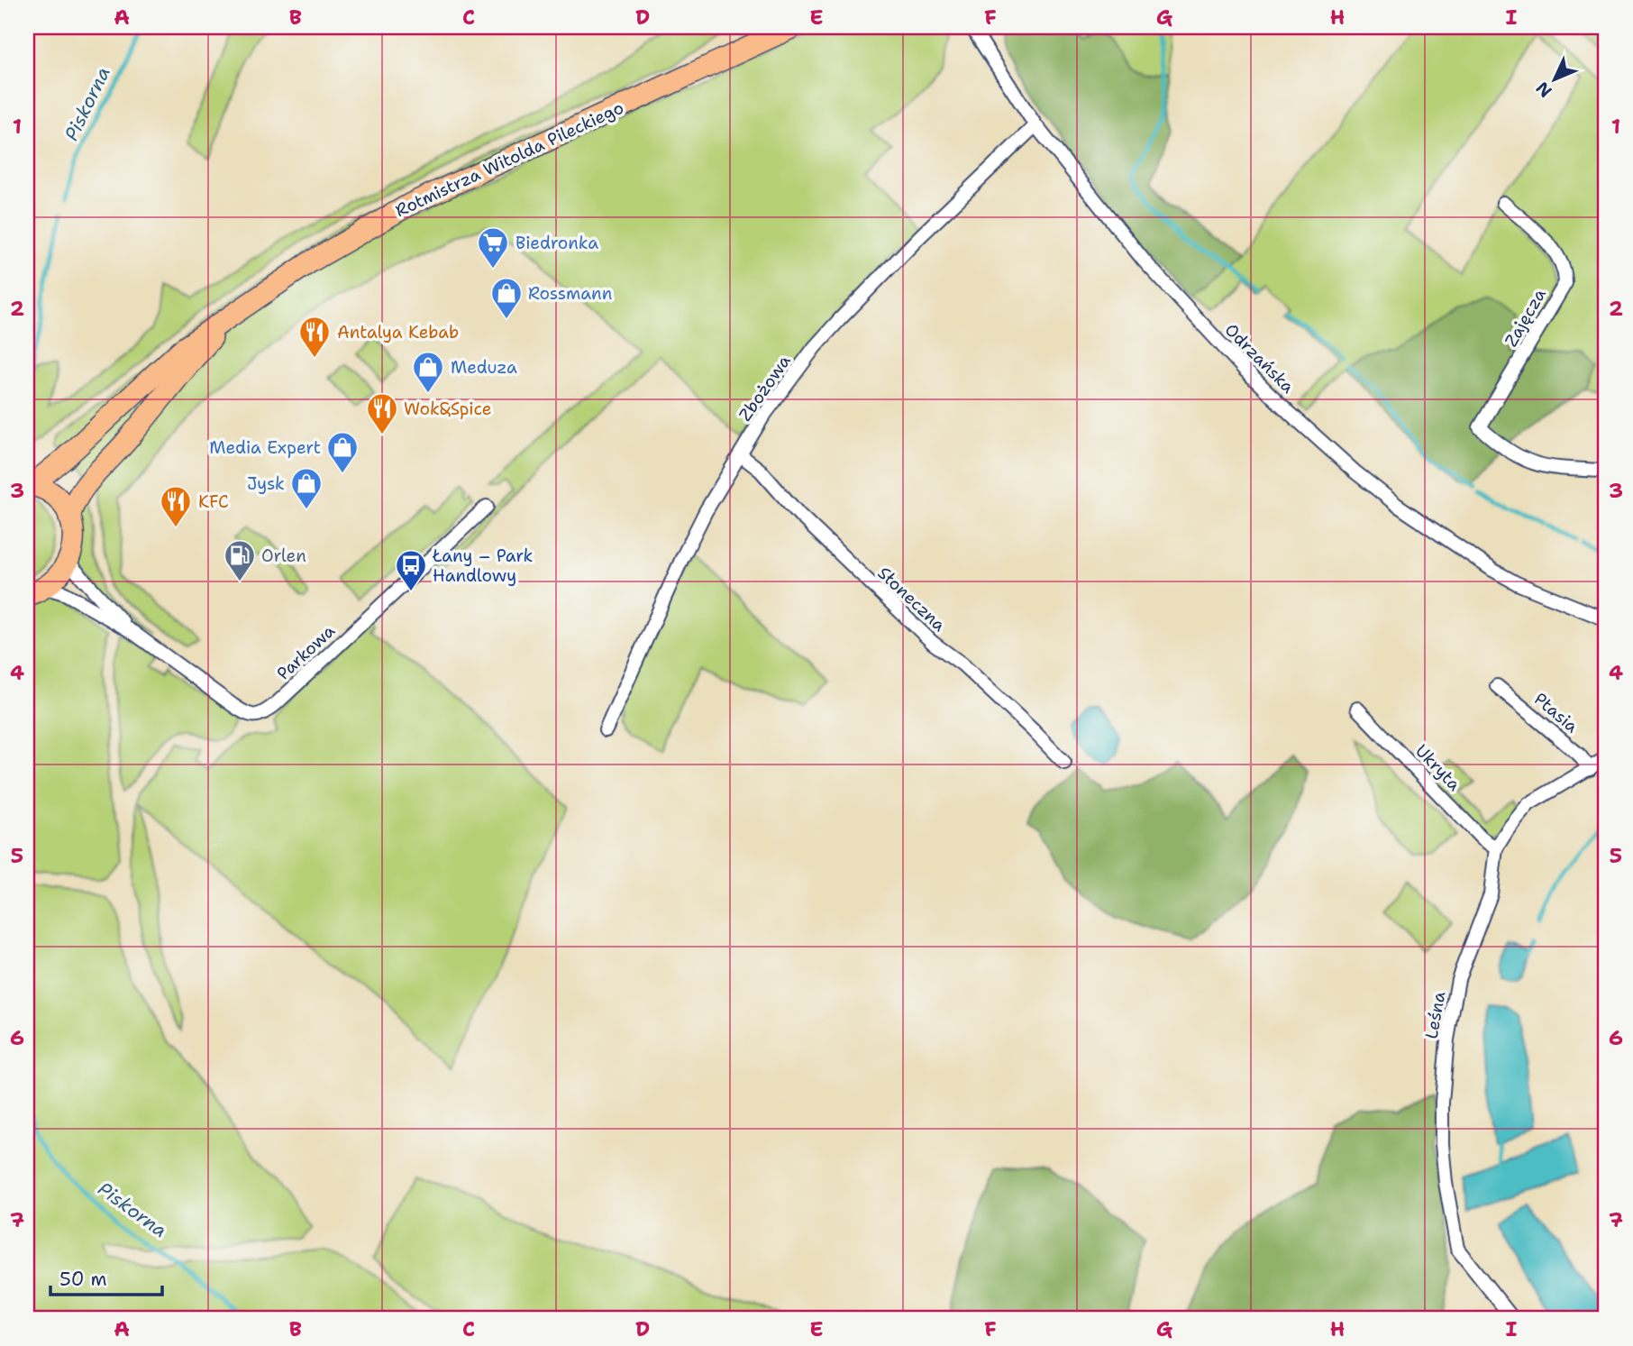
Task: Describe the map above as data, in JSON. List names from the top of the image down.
{
  "streets": {
    "main road": ["Rotmistrza Witolda Pileckiego"],
    "street": [
      "Zajęcza",
      "Odrzańska",
      "Zbożowa",
      "Słoneczna",
      "Parkowa",
      "Ptasia",
      "Ukryta",
      "Leśna"
    ]
  },
  "crossings": [
    ["Odrzańska", "Zbożowa"],
    ["Zbożowa", "Słoneczna"],
    ["Ptasia", "Leśna"],
    ["Ukryta", "Leśna"]
  ],
  "water": ["Piskorna"],
  "places": {
    "supermarket": ["Biedronka"],
    "shop": [
      "Rossmann",
      "Meduza",
      "Media Expert",
      "Jysk"
    ],
    "restaurant": ["Antalya Kebab", "Wok&Spice", "KFC"],
    "fuel station": ["Orlen"],
    "bus stop": ["Łany – Park Handlowy"]
  },
  "scale_bar": "50 m",
  "north": "bottom left",
  "grid": {
    "columns": [
      "A",
      "B",
      "C",
      "D",
      "E",
      "F",
      "G",
      "H",
      "I"
    ],
    "rows": [
      "1",
      "2",
      "3",
      "4",
      "5",
      "6",
      "7"
    ]
  }
}
